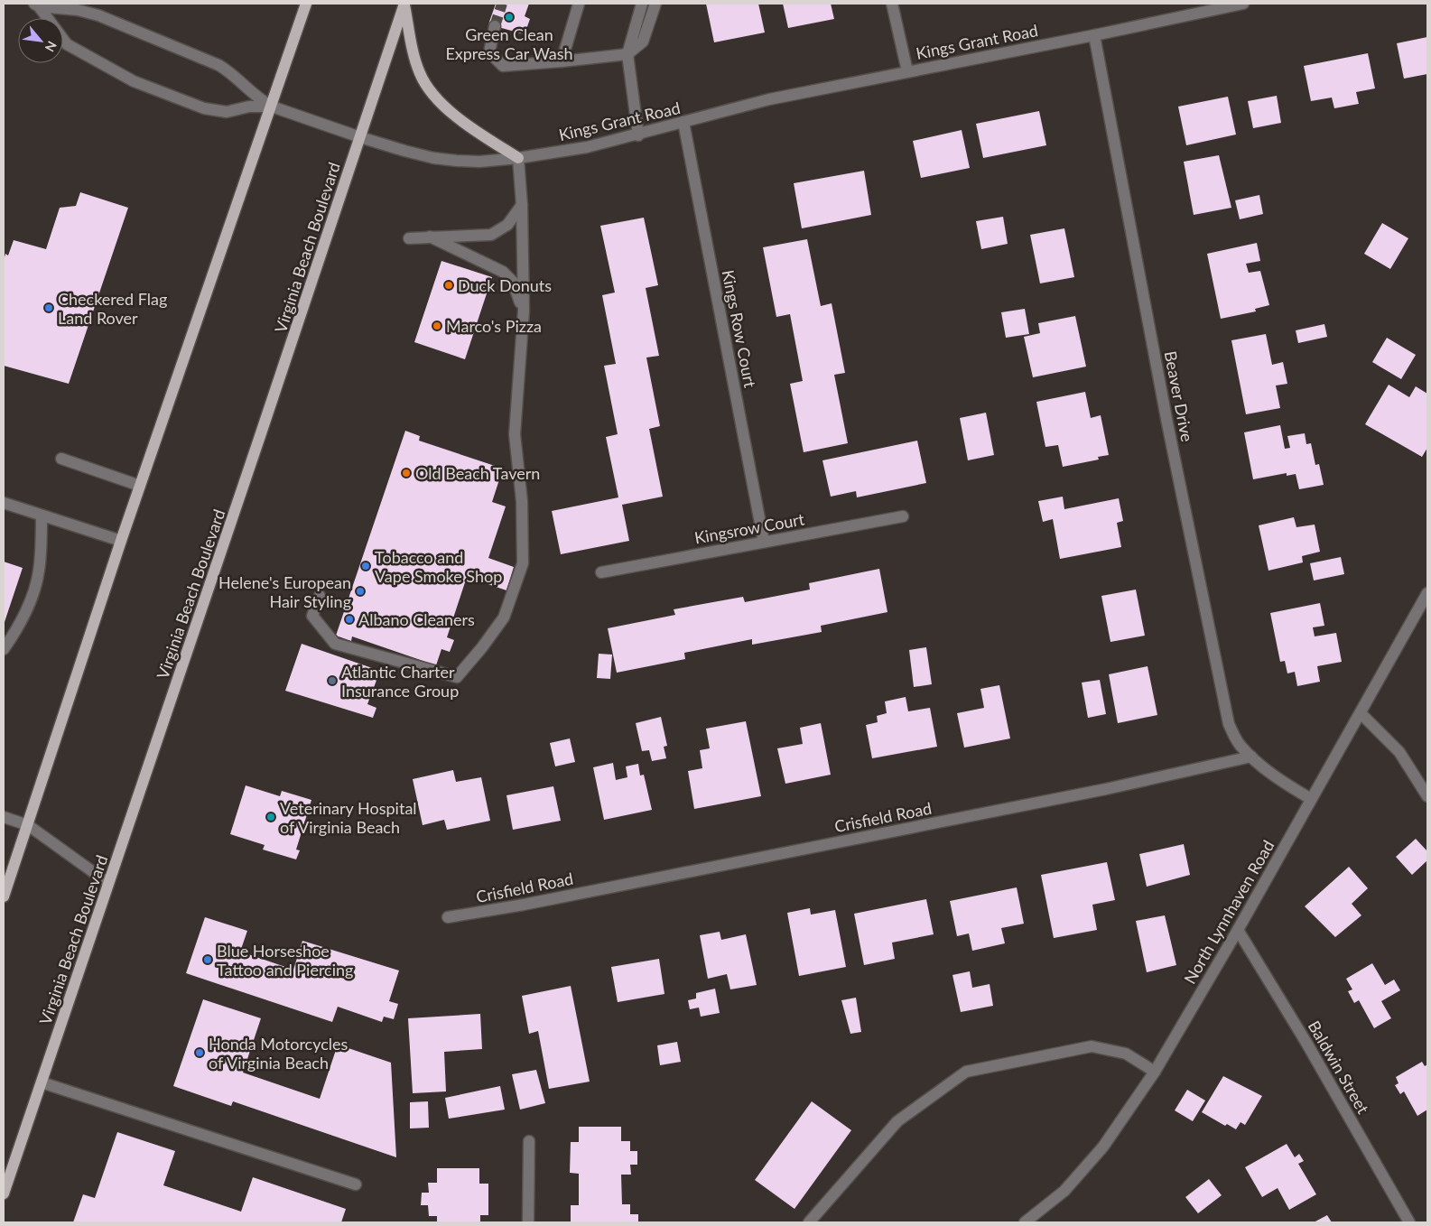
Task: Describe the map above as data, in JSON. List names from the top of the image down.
{
  "streets": {
    "main road": ["Virginia Beach Boulevard"],
    "street": [
      "Kings Grant Road",
      "Kings Row Court",
      "Beaver Drive",
      "Kingsrow Court",
      "Crisfield Road",
      "North Lynnhaven Road",
      "Baldwin Street"
    ]
  },
  "crossings": [
    ["Kings Grant Road", "Virginia Beach Boulevard"],
    ["Kings Grant Road", "Kings Row Court"],
    ["Kings Grant Road", "Beaver Drive"],
    ["Kings Row Court", "Kingsrow Court"],
    ["Beaver Drive", "Crisfield Road"],
    ["North Lynnhaven Road", "Baldwin Street"]
  ],
  "places": [
    "Green Clean Express Car Wash",
    "Duck Donuts",
    "Checkered Flag Land Rover",
    "Marco's Pizza",
    "Old Beach Tavern",
    "Tobacco and Vape Smoke Shop",
    "Helene's European Hair Styling",
    "Albano Cleaners",
    "Atlantic Charter Insurance Group",
    "Veterinary Hospital of Virginia Beach",
    "Blue Horseshoe Tattoo and Piercing",
    "Honda Motorcycles of Virginia Beach"
  ],
  "north": "bottom right"
}
